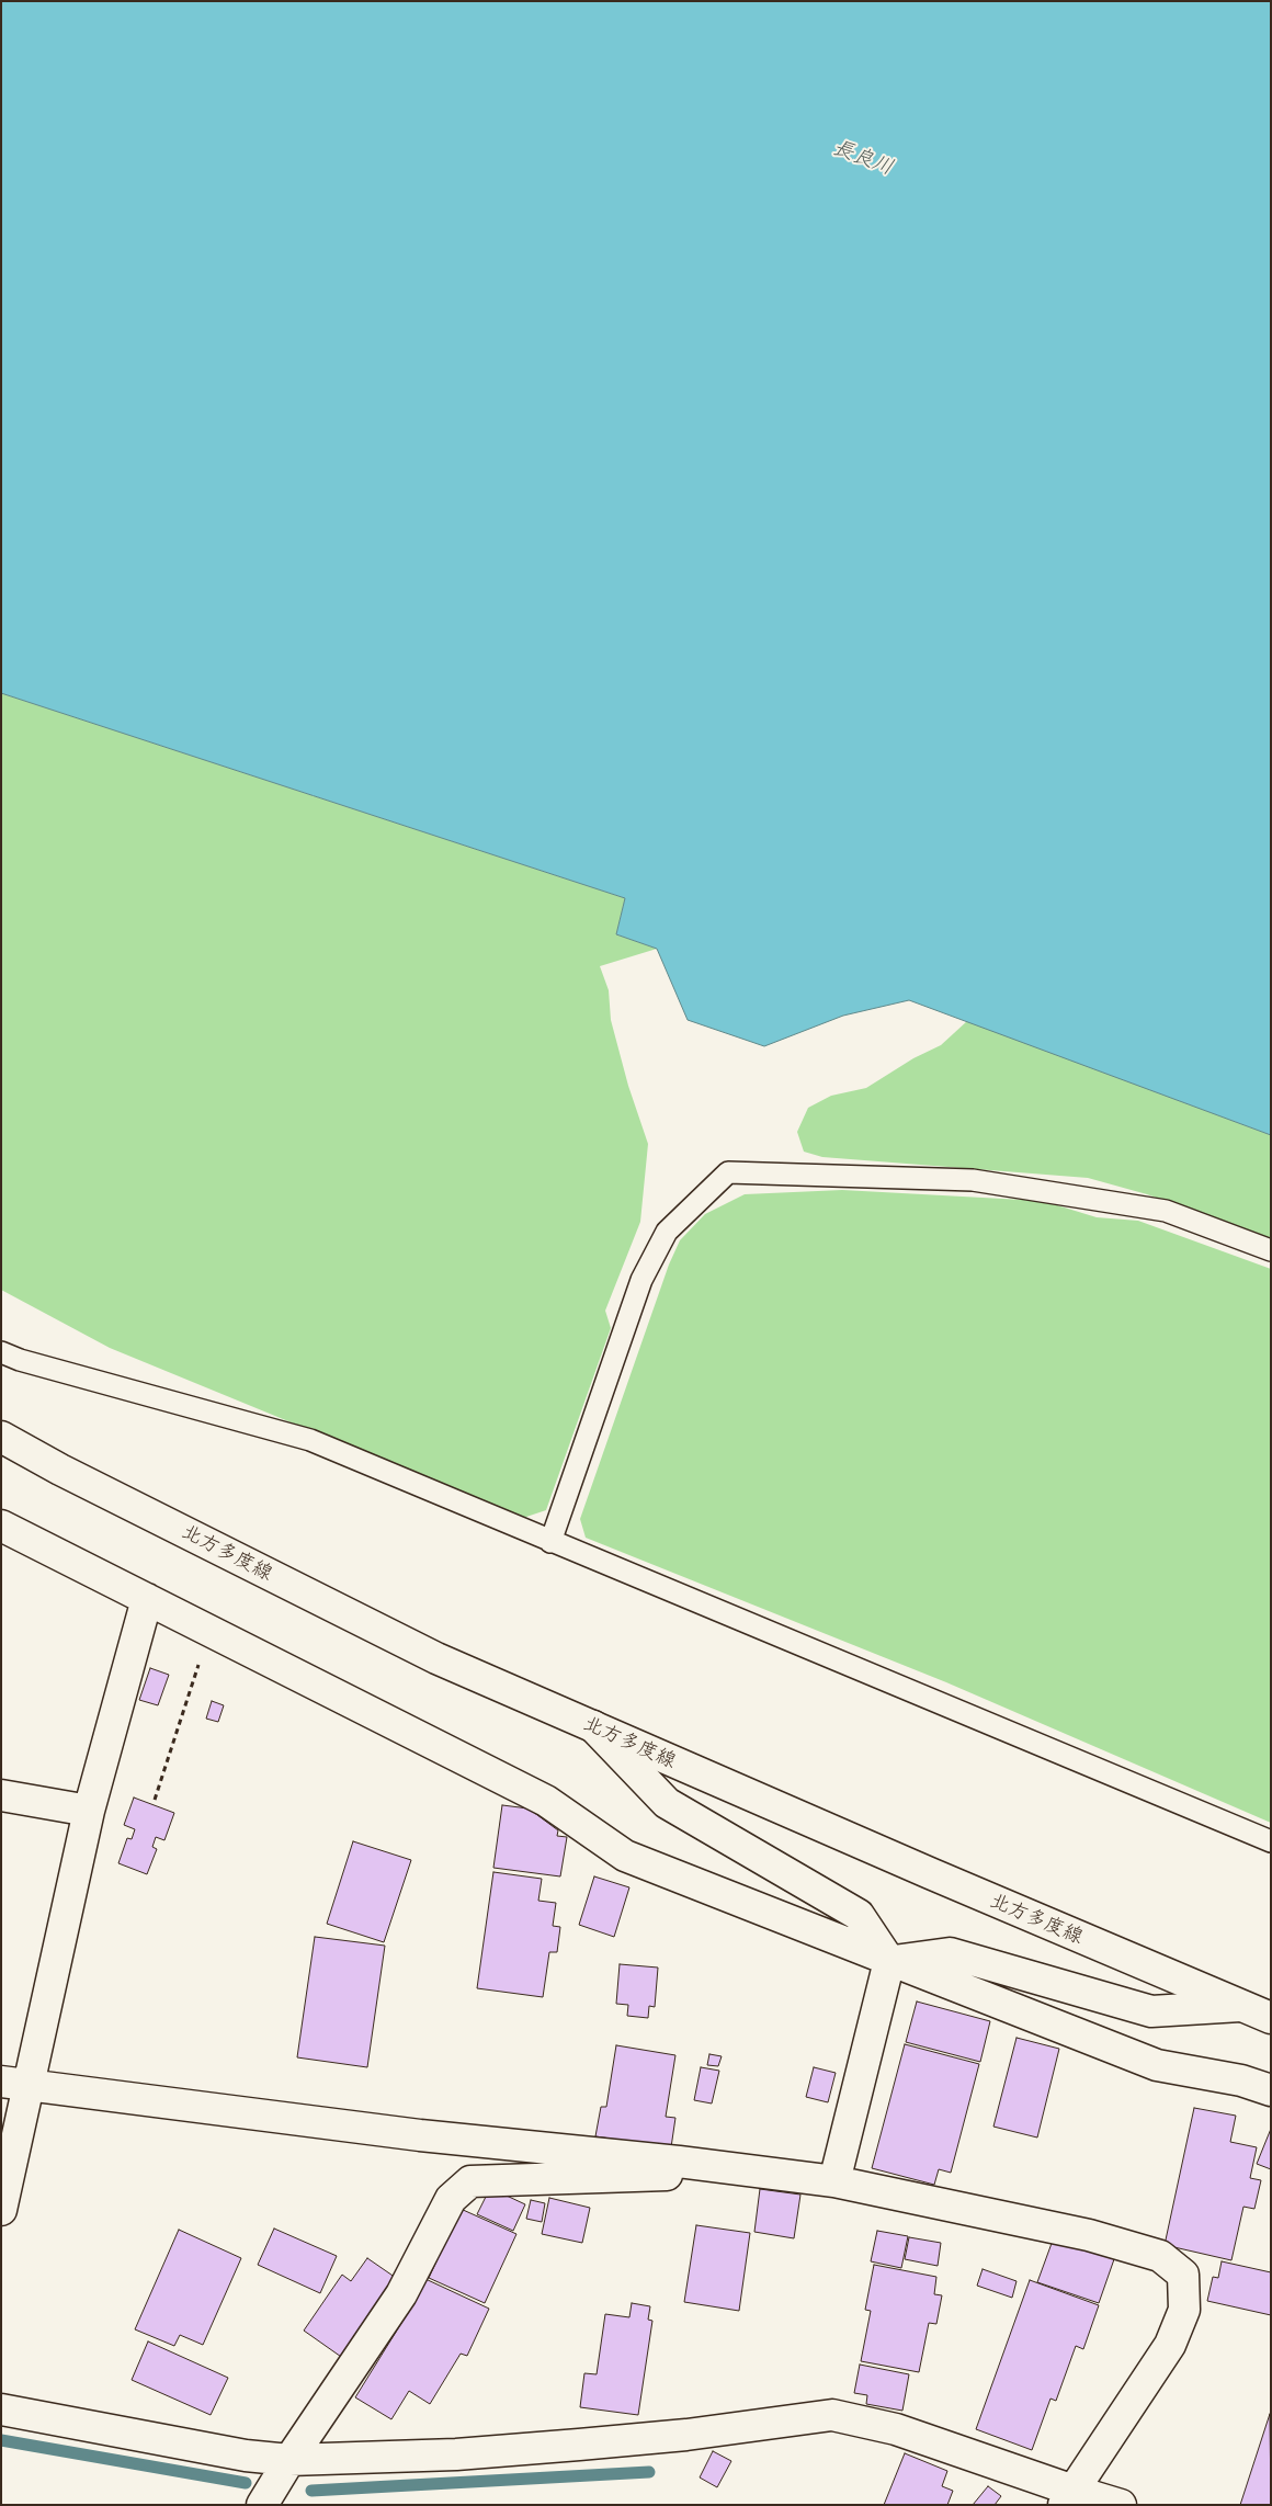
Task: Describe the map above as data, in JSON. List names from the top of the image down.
{
  "streets": {
    "street": ["北方多度線"]
  },
  "water": ["長良川"]
}
